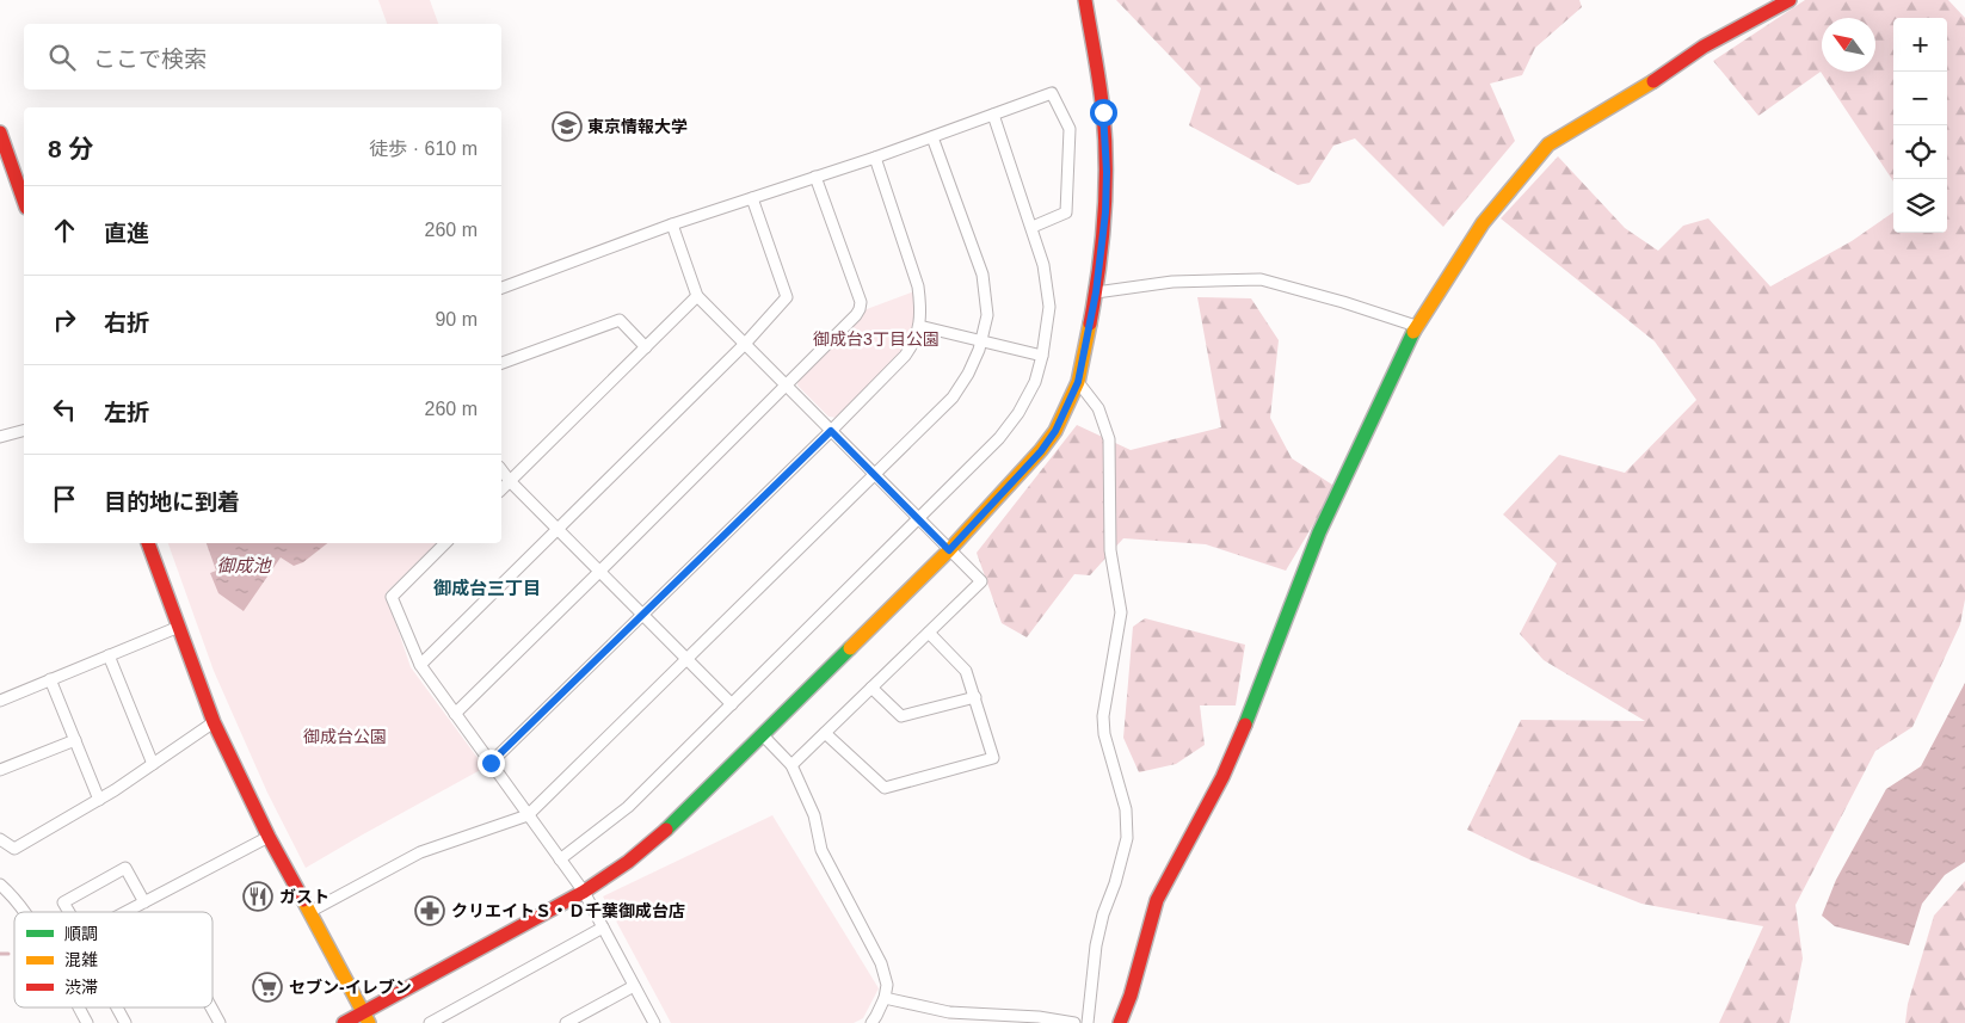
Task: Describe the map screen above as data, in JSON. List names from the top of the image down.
{
  "districts": ["御成台三丁目"],
  "water": ["御成池"],
  "parks": ["御成台3丁目公園", "御成台公園"],
  "places": {
    "school or university": ["東京情報大学"],
    "restaurant": ["ガスト"],
    "pharmacy": ["クリエイトＳ・Ｄ千葉御成台店"],
    "supermarket": ["セブン-イレブン"]
  },
  "legend": ["順調", "混雑", "渋滞"],
  "north": "top left",
  "page": {
    "map_buttons": ["+", "−"],
    "search": "ここで検索",
    "heading": ["8 分", "徒歩 · 610 m"],
    "list": [
      ["直進", "260 m"],
      ["右折", "90 m"],
      ["左折", "260 m"],
      "目的地に到着"
    ]
  }
}
